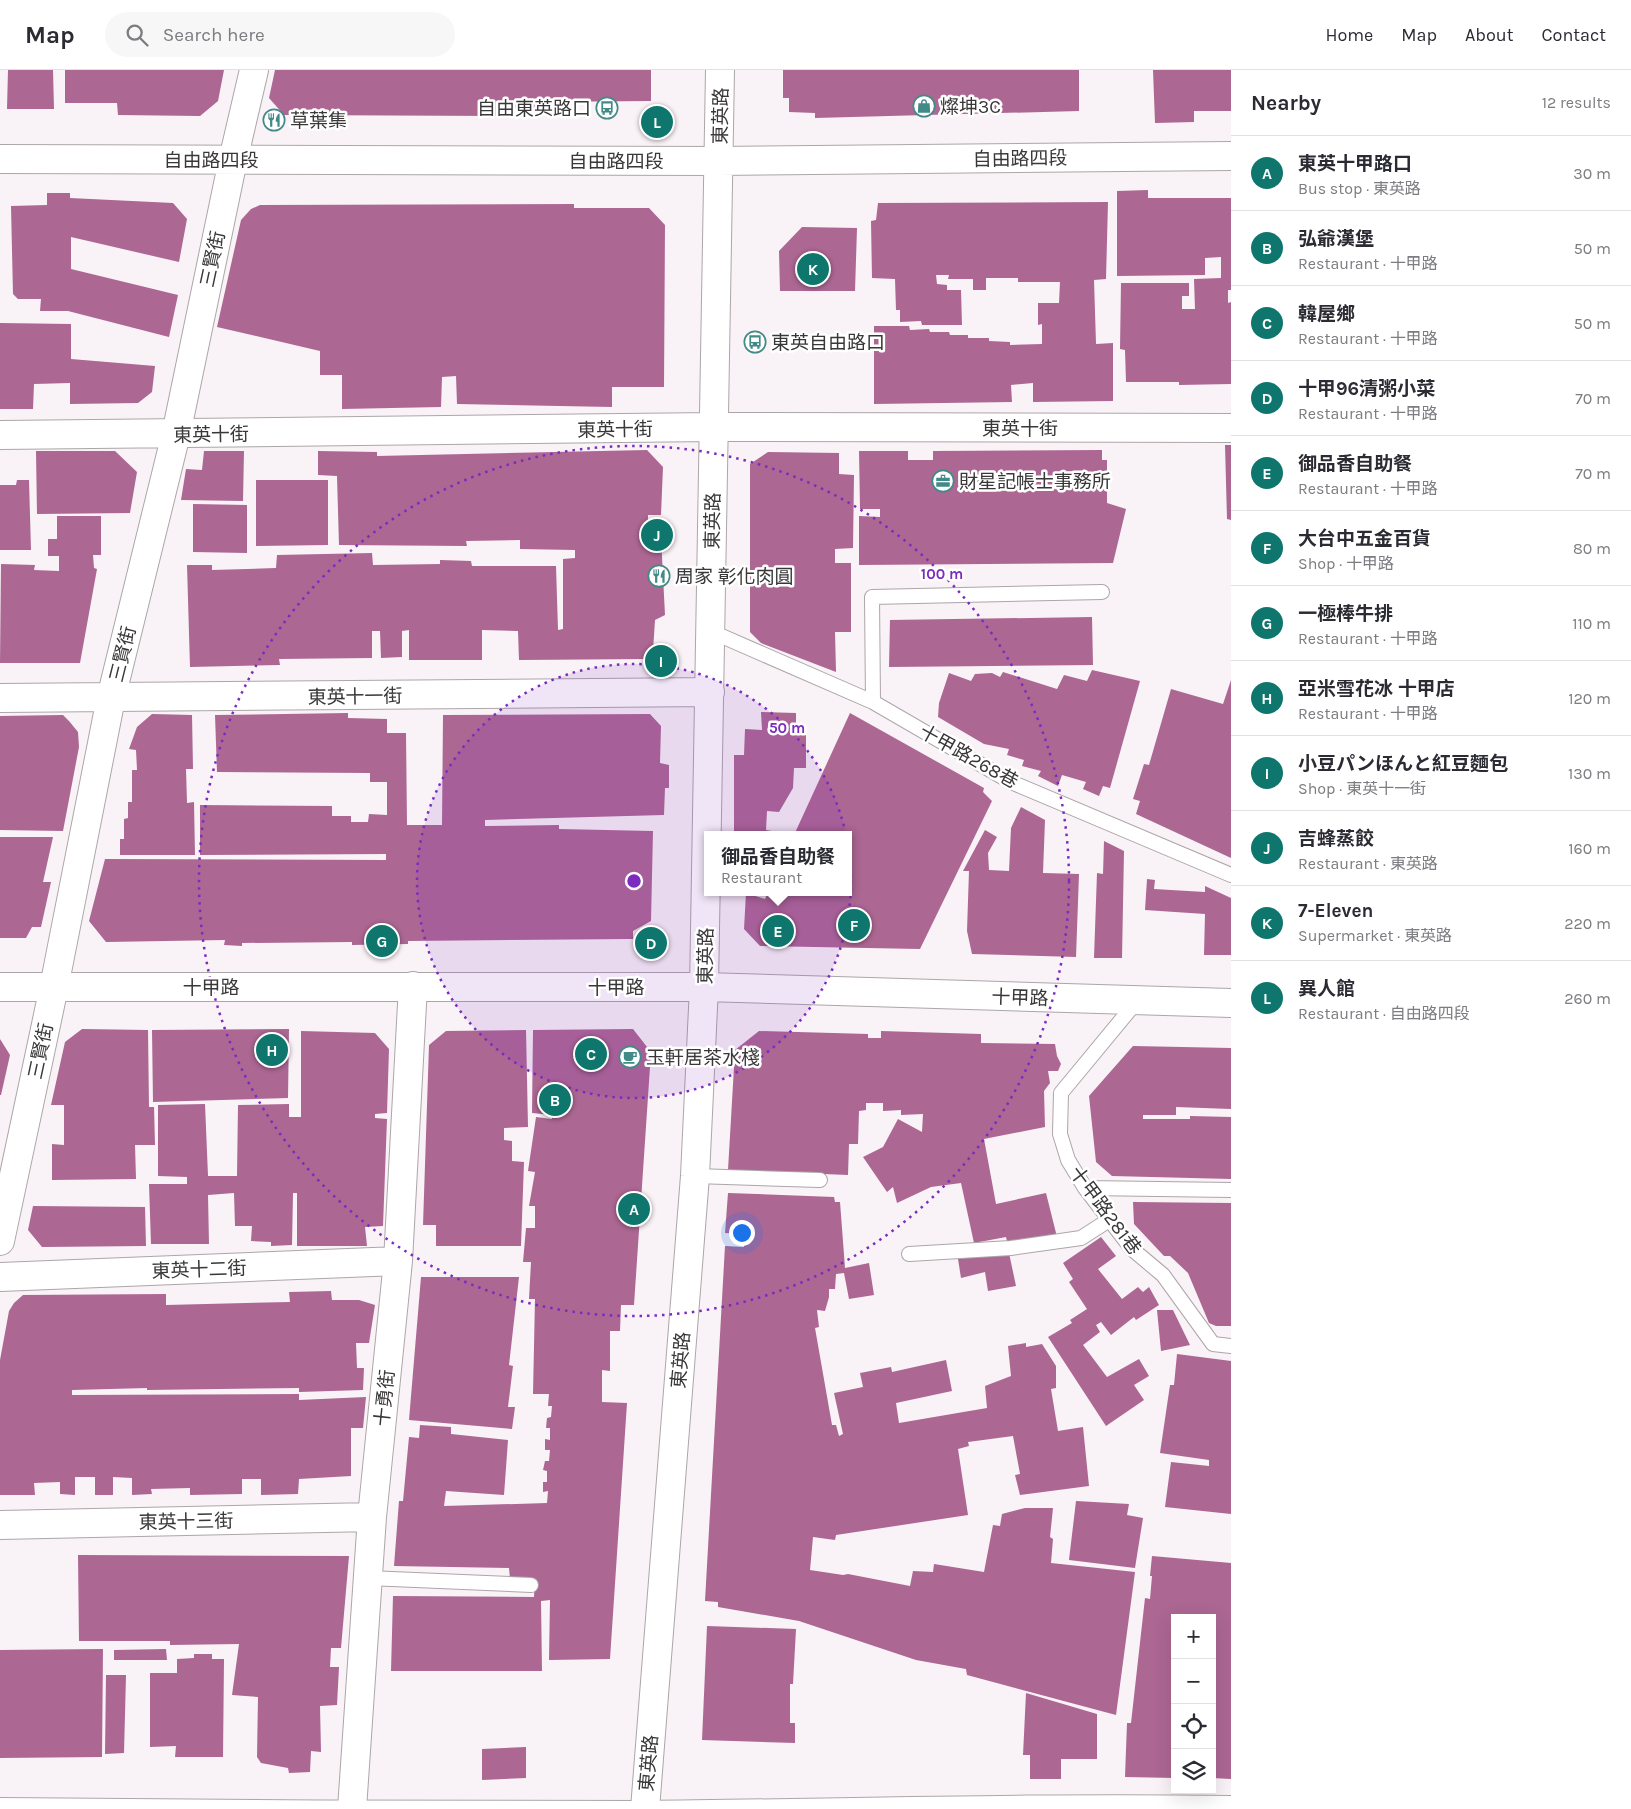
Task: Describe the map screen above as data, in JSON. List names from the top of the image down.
{
  "streets": {
    "street": [
      "東英路",
      "自由路四段",
      "三賢街",
      "東英十街",
      "東英十一街",
      "十甲路",
      "東英十二街",
      "十勇街",
      "東英十三街"
    ],
    "lane": ["十甲路268巷", "十甲路281巷"]
  },
  "crossings": [
    ["東英路", "自由路四段"],
    ["東英路", "東英十街"],
    ["東英路", "東英十一街"],
    ["東英路", "十甲路268巷"],
    ["東英路", "十甲路"],
    ["自由路四段", "三賢街"],
    ["三賢街", "東英十街"],
    ["三賢街", "東英十一街"],
    ["三賢街", "十甲路"],
    ["十甲路", "十甲路281巷"],
    ["十甲路", "十勇街"],
    ["東英十二街", "十勇街"],
    ["十勇街", "東英十三街"]
  ],
  "places": {
    "shop": ["燦坤3C"],
    "bus stop": ["自由東英路口", "東英自由路口"],
    "restaurant": ["草葉集", "周家 彰化肉圓"],
    "office": ["財星記帳士事務所"],
    "cafe": ["玉軒居茶水棧"]
  },
  "page": {
    "header": "Map",
    "search": "Search here",
    "nav": [
      "Home",
      "Map",
      "About",
      "Contact"
    ],
    "heading": ["Nearby", "12 results"],
    "pins": [
      "L",
      "K",
      "J",
      "I",
      "F",
      "E",
      "G",
      "D",
      "H",
      "C",
      "B",
      "A"
    ],
    "list": [
      {
        "mark": "A",
        "name": "東英十甲路口",
        "note": "Bus stop · 東英路",
        "value": "30 m"
      },
      {
        "mark": "B",
        "name": "弘爺漢堡",
        "note": "Restaurant · 十甲路",
        "value": "50 m"
      },
      {
        "mark": "C",
        "name": "韓屋鄉",
        "note": "Restaurant · 十甲路",
        "value": "50 m"
      },
      {
        "mark": "D",
        "name": "十甲96清粥小菜",
        "note": "Restaurant · 十甲路",
        "value": "70 m"
      },
      {
        "mark": "E",
        "name": "御品香自助餐",
        "note": "Restaurant · 十甲路",
        "value": "70 m"
      },
      {
        "mark": "F",
        "name": "大台中五金百貨",
        "note": "Shop · 十甲路",
        "value": "80 m"
      },
      {
        "mark": "G",
        "name": "一極棒牛排",
        "note": "Restaurant · 十甲路",
        "value": "110 m"
      },
      {
        "mark": "H",
        "name": "亞米雪花冰 十甲店",
        "note": "Restaurant · 十甲路",
        "value": "120 m"
      },
      {
        "mark": "I",
        "name": "小豆パンほんと紅豆麵包",
        "note": "Shop · 東英十一街",
        "value": "130 m"
      },
      {
        "mark": "J",
        "name": "吉蜂蒸餃",
        "note": "Restaurant · 東英路",
        "value": "160 m"
      },
      {
        "mark": "K",
        "name": "7-Eleven",
        "note": "Supermarket · 東英路",
        "value": "220 m"
      },
      {
        "mark": "L",
        "name": "異人館",
        "note": "Restaurant · 自由路四段",
        "value": "260 m"
      }
    ],
    "popup": ["御品香自助餐", "Restaurant"],
    "map_buttons": ["+", "−"]
  },
  "rings": ["100 m", "50 m"]
}
